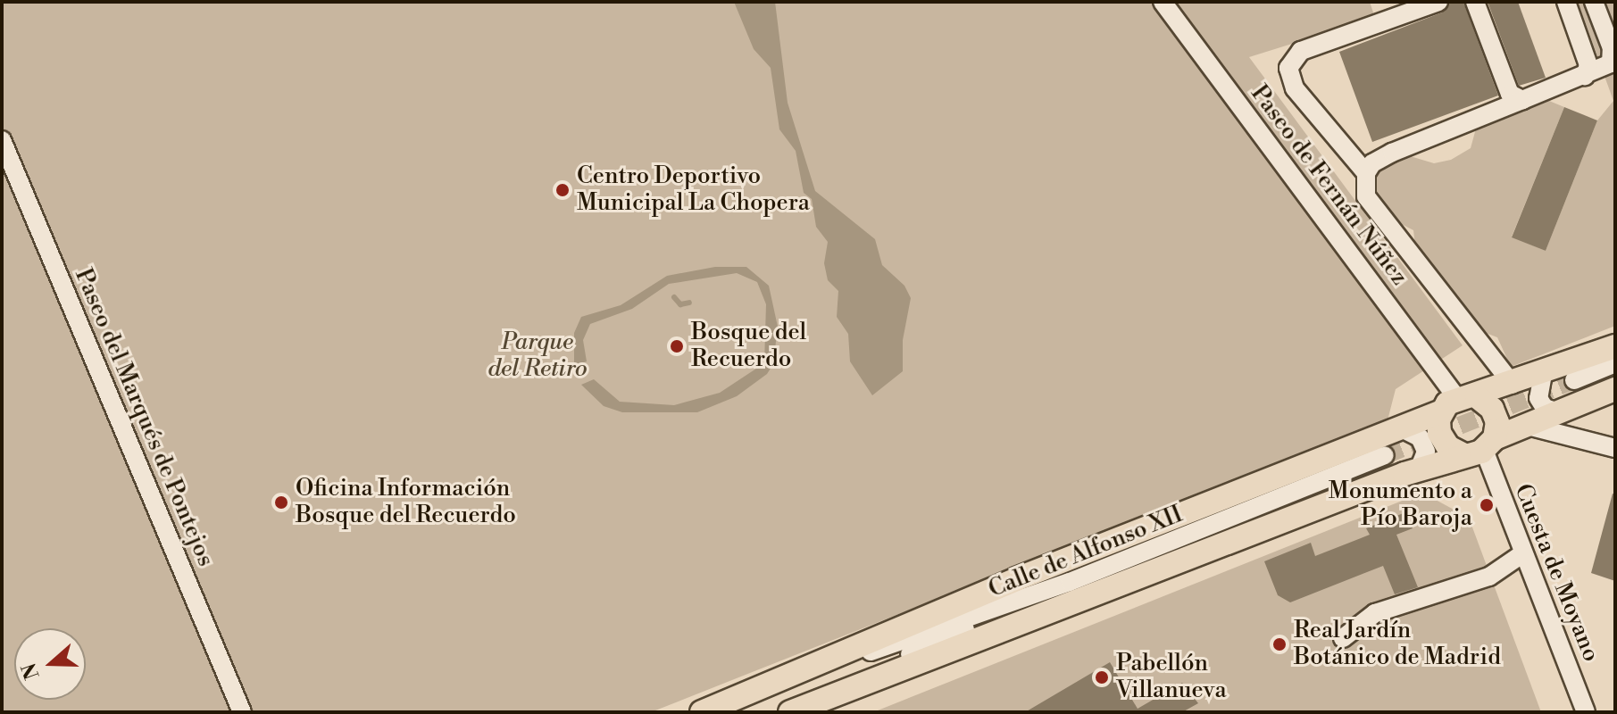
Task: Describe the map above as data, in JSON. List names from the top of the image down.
{
  "streets": {
    "main road": ["Calle de Alfonso XII"],
    "street": ["Paseo de Fernán Núñez", "Paseo del Marqués de Pontejos", "Cuesta de Moyano"]
  },
  "crossings": [
    ["Paseo de Fernán Núñez", "Calle de Alfonso XII"],
    ["Calle de Alfonso XII", "Cuesta de Moyano"]
  ],
  "parks": ["Parque del Retiro"],
  "places": [
    "Centro Deportivo Municipal La Chopera",
    "Bosque del Recuerdo",
    "Oficina Información Bosque del Recuerdo",
    "Monumento a Pío Baroja",
    "Real Jardín Botánico de Madrid",
    "Pabellón Villanueva"
  ],
  "north": "left"
}
